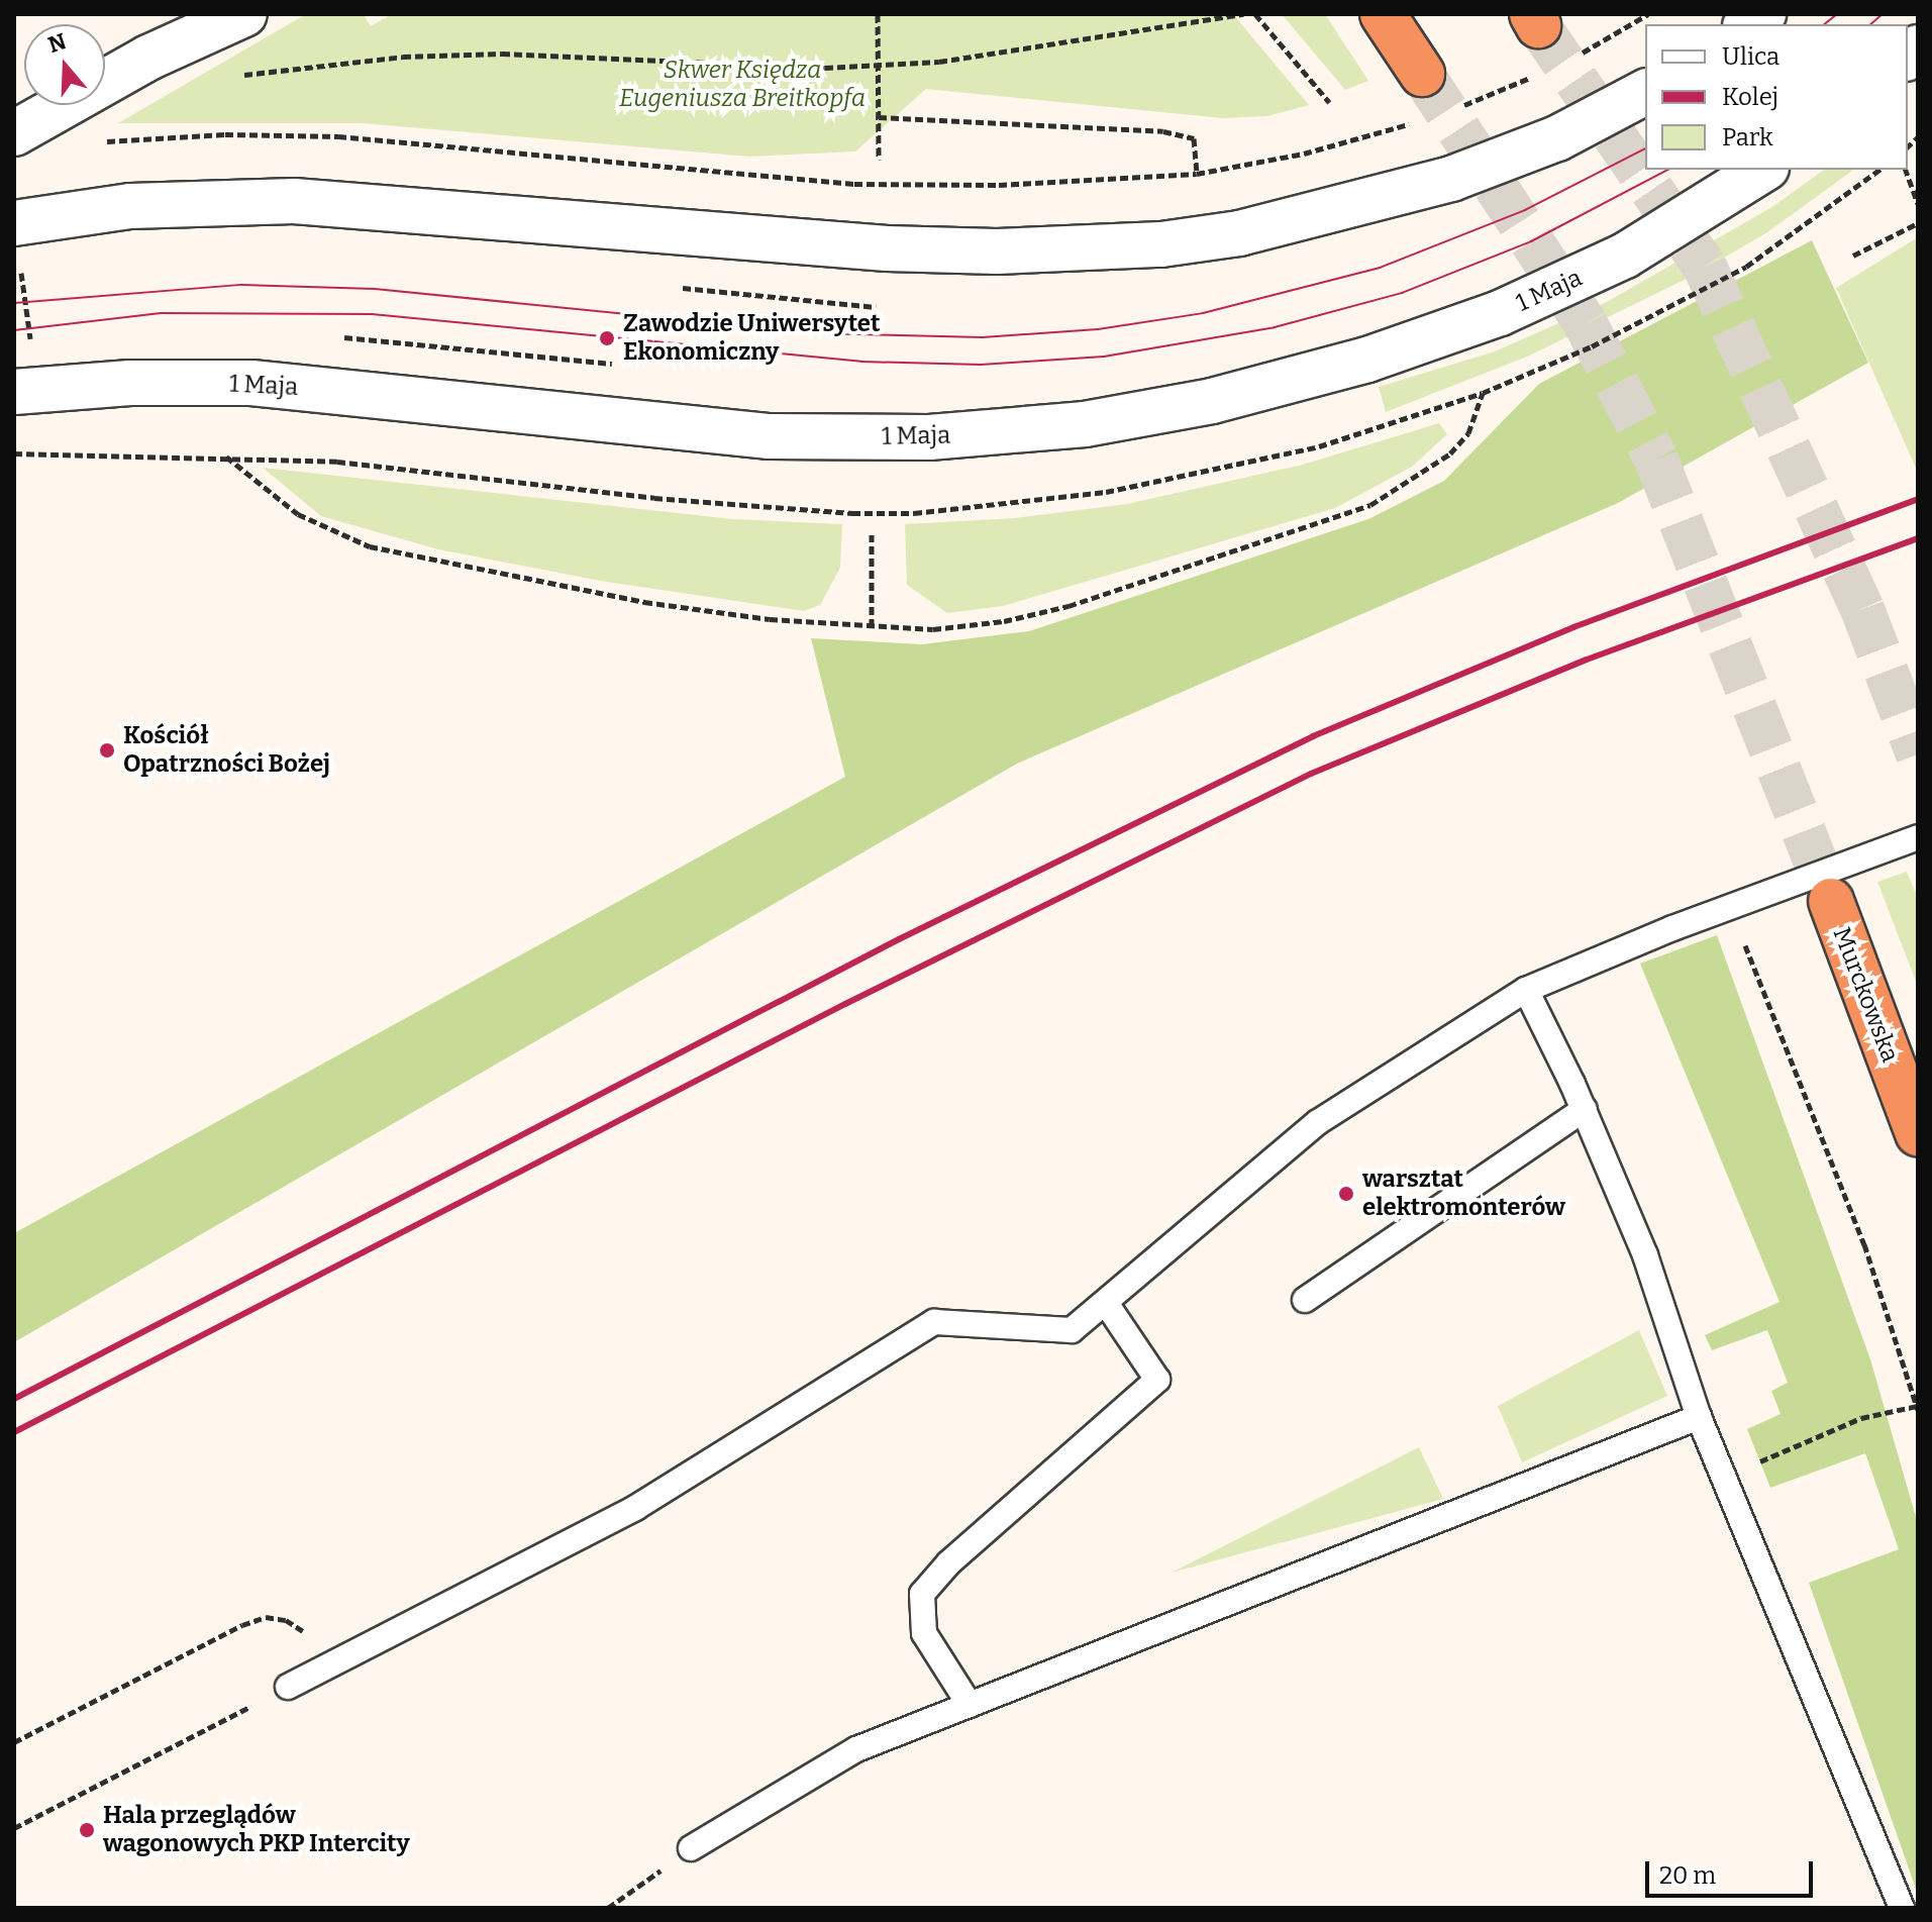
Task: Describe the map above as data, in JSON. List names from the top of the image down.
{
  "streets": {
    "highway": ["Murckowska"],
    "street": ["1 Maja"]
  },
  "parks": ["Skwer Księdza Eugeniusza Breitkopfa"],
  "places": [
    "Zawodzie Uniwersytet Ekonomiczny",
    "Kościół Opatrzności Bożej",
    "warsztat elektromonterów",
    "Hala przeglądów wagonowych PKP Intercity"
  ],
  "legend": ["Ulica", "Kolej", "Park"],
  "scale_bar": "20 m",
  "north": "top"
}
